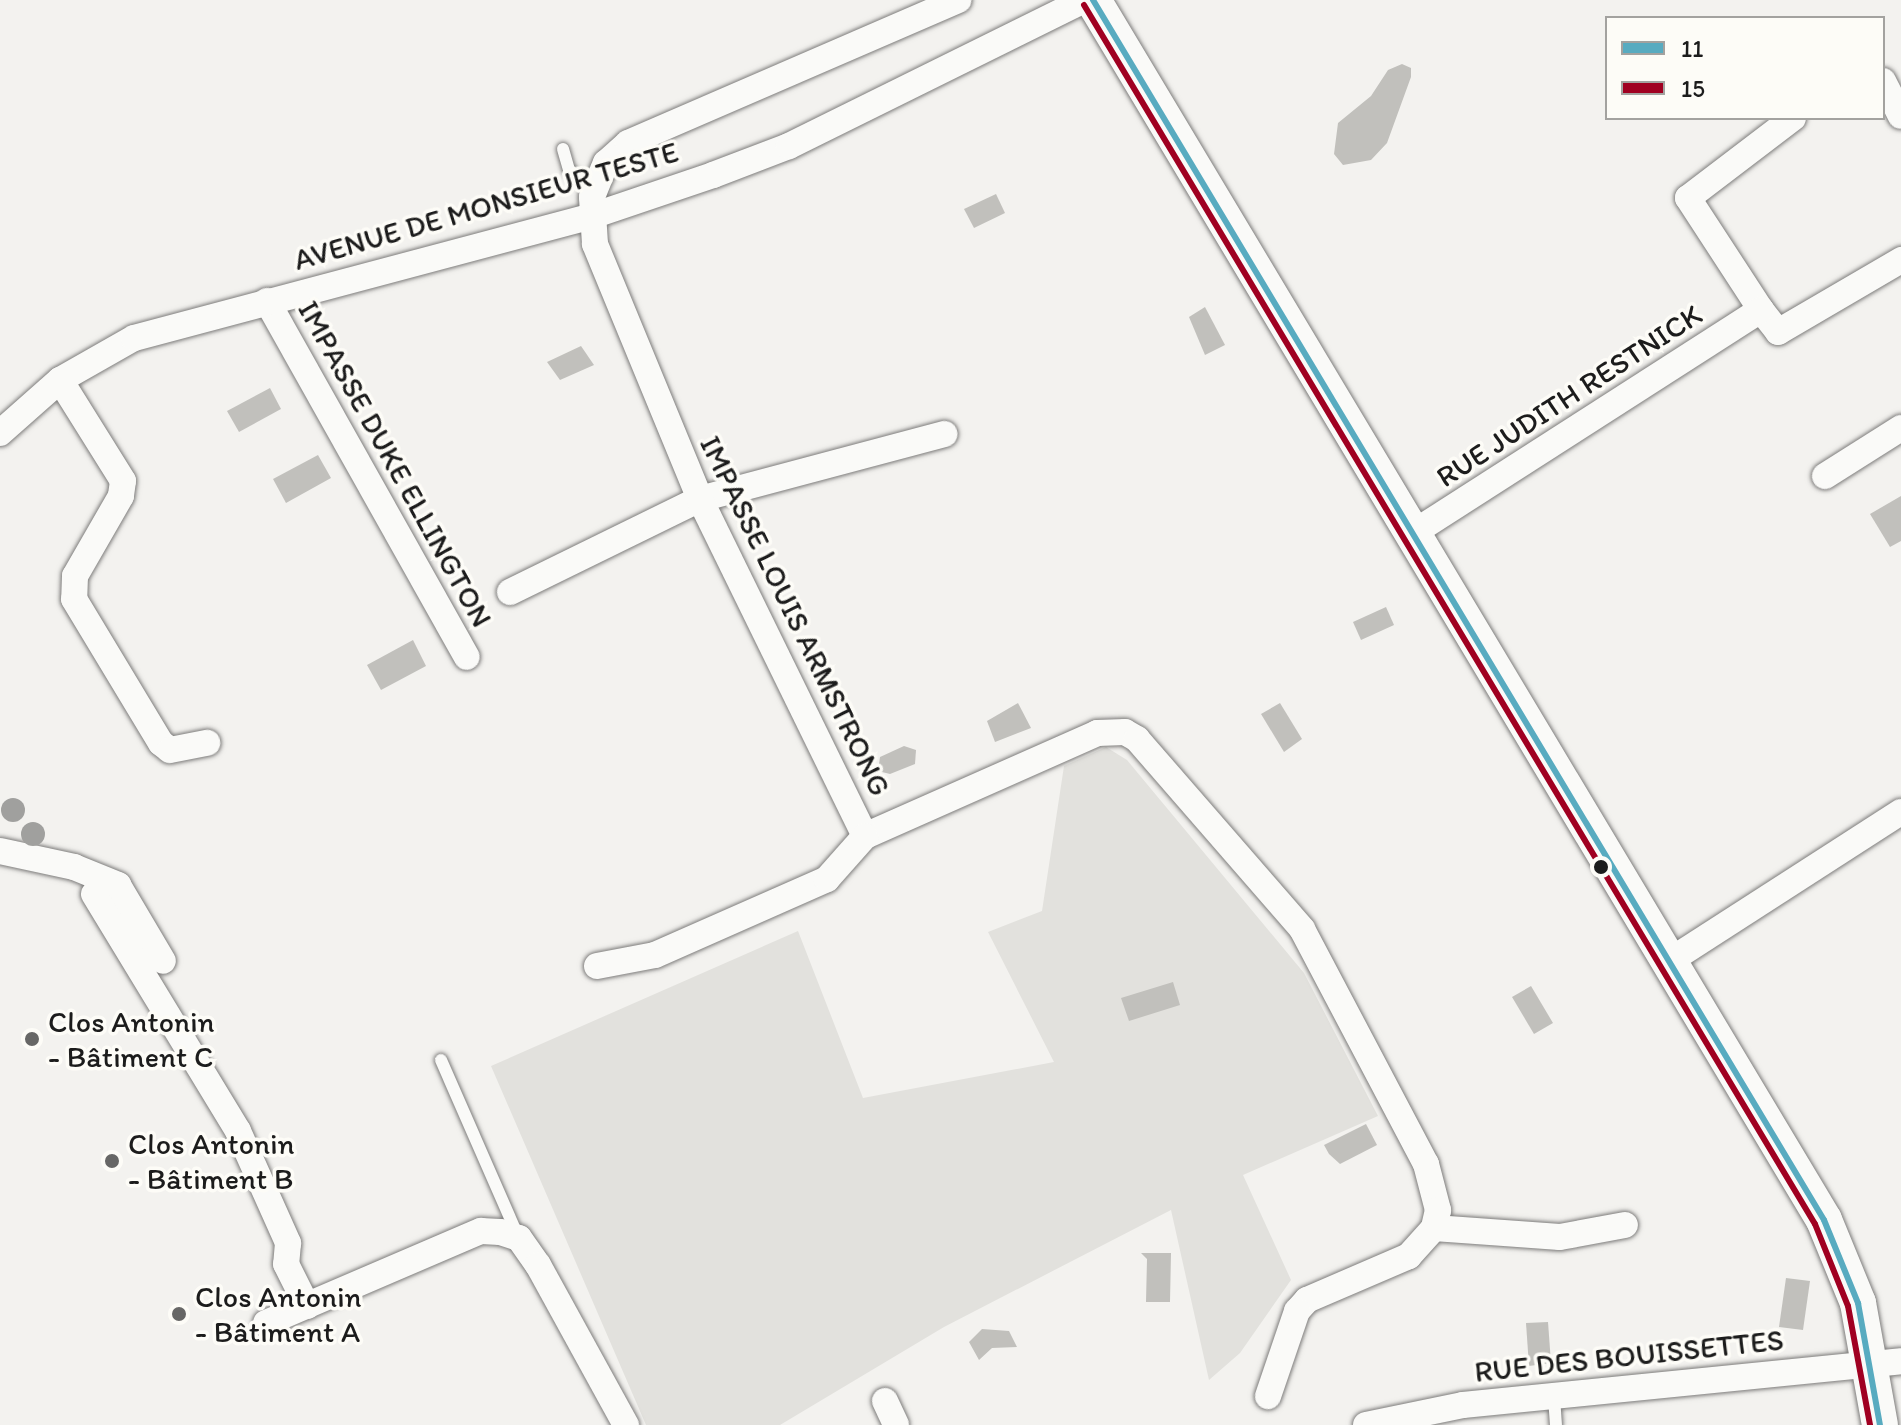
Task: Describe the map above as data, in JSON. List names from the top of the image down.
{
  "streets": {
    "street": [
      "AVENUE DE MONSIEUR TESTE",
      "RUE JUDITH RESTNICK",
      "IMPASSE DUKE ELLINGTON",
      "IMPASSE LOUIS ARMSTRONG",
      "RUE DES BOUISSETTES"
    ]
  },
  "crossings": [
    ["AVENUE DE MONSIEUR TESTE", "IMPASSE DUKE ELLINGTON"],
    ["AVENUE DE MONSIEUR TESTE", "IMPASSE LOUIS ARMSTRONG"]
  ],
  "places": ["Clos Antonin - Bâtiment C", "Clos Antonin - Bâtiment B", "Clos Antonin - Bâtiment A"],
  "lines": ["transit line 11", "transit line 15"],
  "legend": ["11", "15"]
}
